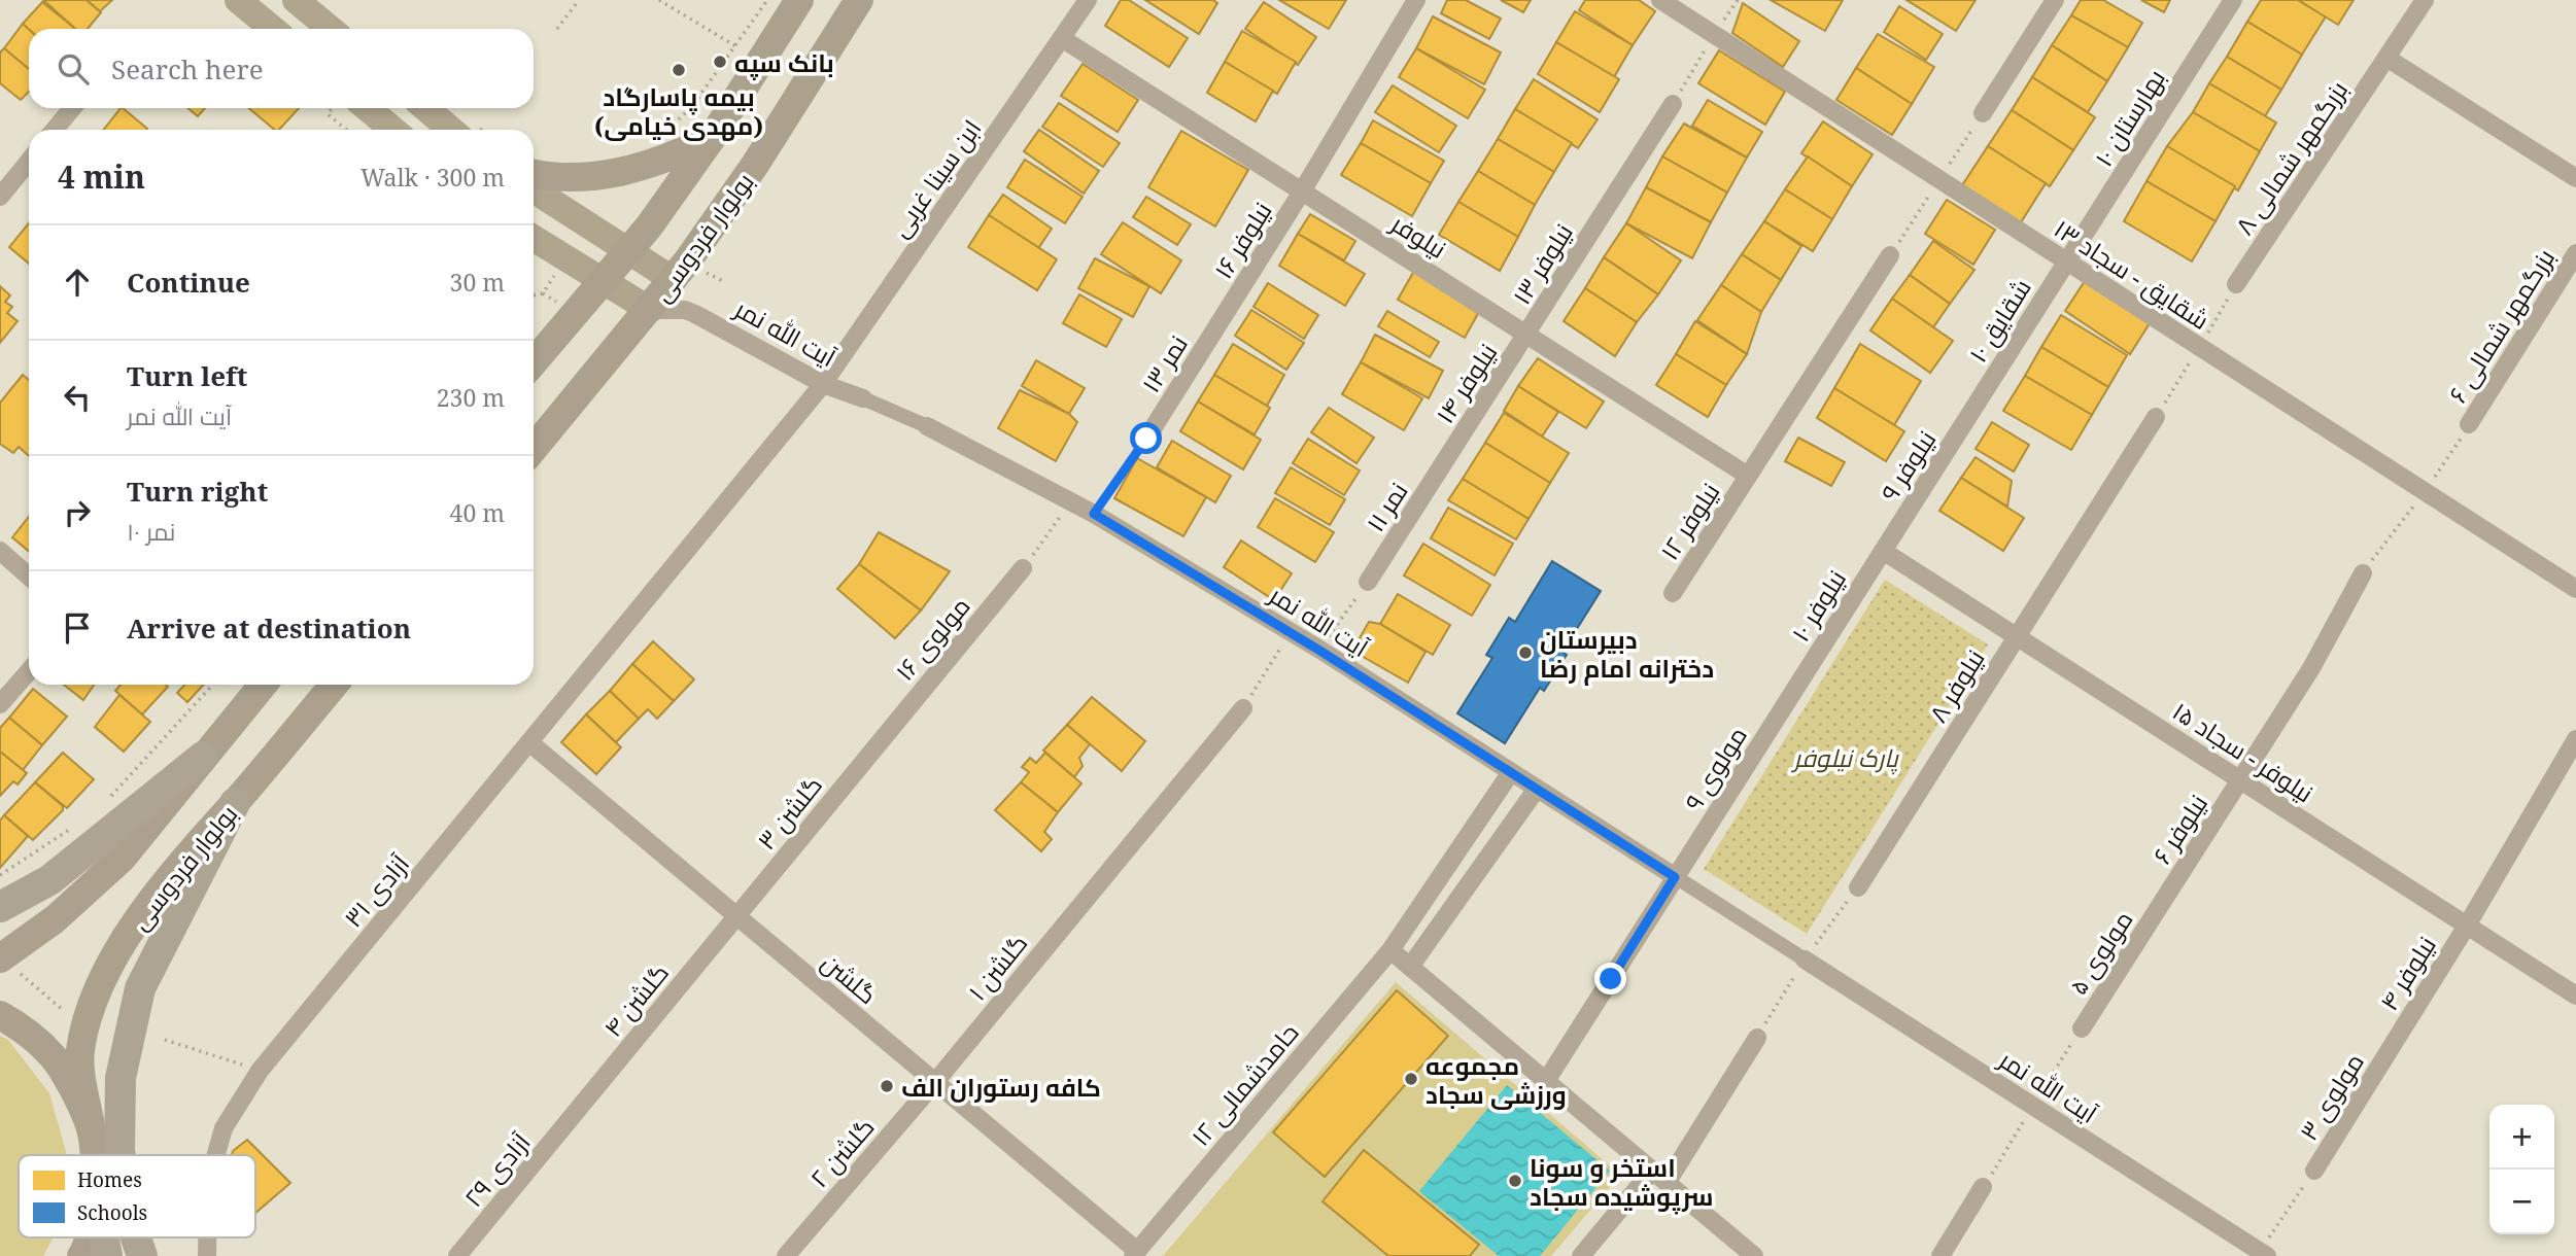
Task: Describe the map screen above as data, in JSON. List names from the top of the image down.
{
  "streets": {
    "main road": ["بولوار فردوسی"],
    "street": [
      "بهارستان ۱۰",
      "بزرگمهر شمالی ۸",
      "ابن سینا غربی",
      "نیلوفر",
      "نیلوفر ۱۶",
      "نیلوفر ۱۳",
      "شقایق - سجاد ۱۳",
      "شقایق ۱۰",
      "بزرگمهر شمالی ۶",
      "آیت الله نمر",
      "نمر ۱۳",
      "نیلوفر ۱۴",
      "نیلوفر ۹",
      "نمر ۱۱",
      "نیلوفر ۱۲",
      "نیلوفر ۱۰",
      "مولوی ۱۶",
      "نیلوفر ۸",
      "نیلوفر - سجاد ۱۵",
      "مولوی ۹",
      "گلشن ۳",
      "نیلوفر ۶",
      "آزادی ۳۱",
      "مولوی ۵",
      "گلشن ۱",
      "نیلوفر ۴",
      "گلشن",
      "گلشن ۴",
      "حامدشمالی ۱۲",
      "مولوی ۳",
      "گلشن ۲",
      "آزادی ۲۹"
    ]
  },
  "crossings": [
    ["بهارستان ۱۰", "شقایق - سجاد ۱۳"],
    ["بهارستان ۱۰", "شقایق ۱۰"],
    ["ابن سینا غربی", "نیلوفر"],
    ["ابن سینا غربی", "آیت الله نمر"],
    ["ابن سینا غربی", "آزادی ۳۱"],
    ["ابن سینا غربی", "گلشن"],
    ["نیلوفر", "نیلوفر ۱۶"],
    ["نیلوفر", "نیلوفر ۱۳"],
    ["نیلوفر", "نیلوفر ۱۴"],
    ["نیلوفر", "نیلوفر ۱۲"],
    ["بولوار فردوسی", "آیت الله نمر"],
    ["نیلوفر ۱۶", "نمر ۱۳"],
    ["نیلوفر ۱۳", "نیلوفر ۱۴"],
    ["شقایق - سجاد ۱۳", "شقایق ۱۰"],
    ["شقایق ۱۰", "نیلوفر ۹"],
    ["آیت الله نمر", "مولوی ۹"],
    ["آیت الله نمر", "حامدشمالی ۱۲"],
    ["نیلوفر ۱۴", "نمر ۱۱"],
    ["نیلوفر ۹", "نیلوفر ۱۰"],
    ["نیلوفر ۹", "نیلوفر - سجاد ۱۵"],
    ["نیلوفر ۱۰", "نیلوفر - سجاد ۱۵"],
    ["نیلوفر ۱۰", "مولوی ۹"],
    ["مولوی ۱۶", "گلشن ۳"],
    ["نیلوفر ۸", "نیلوفر - سجاد ۱۵"],
    ["نیلوفر - سجاد ۱۵", "نیلوفر ۶"],
    ["نیلوفر - سجاد ۱۵", "نیلوفر ۴"],
    ["گلشن ۳", "گلشن"],
    ["گلشن ۳", "گلشن ۴"],
    ["نیلوفر ۶", "مولوی ۵"],
    ["آزادی ۳۱", "گلشن"],
    ["گلشن ۱", "گلشن"],
    ["گلشن ۱", "گلشن ۲"],
    ["نیلوفر ۴", "مولوی ۳"],
    ["گلشن", "گلشن ۴"],
    ["گلشن", "حامدشمالی ۱۲"],
    ["گلشن", "گلشن ۲"],
    ["گلشن ۴", "آزادی ۲۹"]
  ],
  "parks": ["پارک نیلوفر"],
  "places": [
    "بانک سپه",
    "بیمه پاسارگاد (مهدی خیامی)",
    "دبیرستان دخترانه امام رضا",
    "مجموعه ورزشی سجاد",
    "کافه رستوران الف",
    "استخر و سونا سرپوشیده سجاد"
  ],
  "legend": ["Homes", "Schools"],
  "page": {
    "search": "Search here",
    "heading": ["4 min", "Walk · 300 m"],
    "list": [
      ["Continue", "30 m"],
      ["Turn left", "آیت الله نمر", "230 m"],
      ["Turn right", "نمر ۱۰", "40 m"],
      "Arrive at destination"
    ],
    "map_buttons": ["+", "−"]
  }
}
